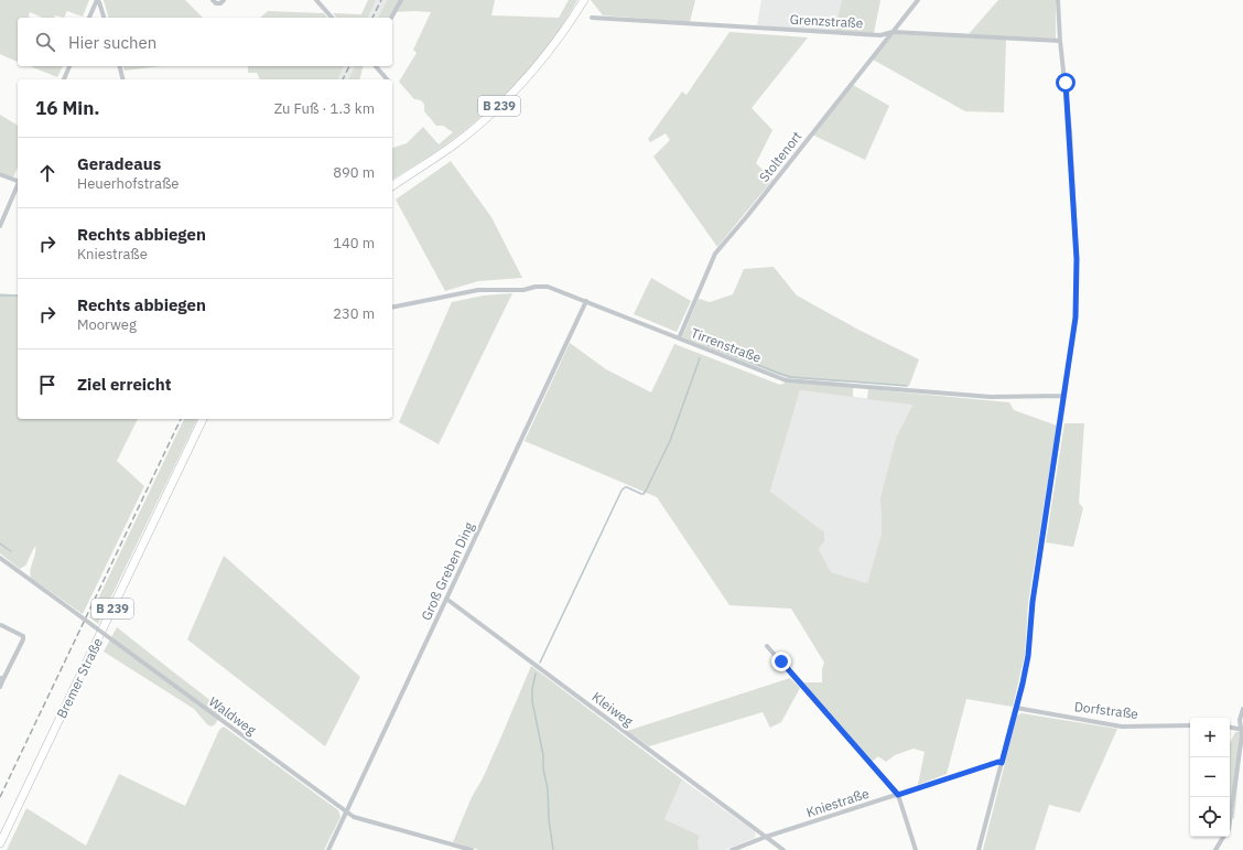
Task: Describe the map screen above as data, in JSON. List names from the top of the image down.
{
  "streets": {
    "main road": ["B 239", "Bremer Straße"],
    "street": [
      "Grenzstraße",
      "Stoltenort",
      "Tirrenstraße",
      "Groß Greben Ding",
      "Kleiweg",
      "Dorfstraße",
      "Waldweg",
      "Kniestraße"
    ]
  },
  "crossings": [
    ["Grenzstraße", "Stoltenort"],
    ["Stoltenort", "Tirrenstraße"],
    ["Tirrenstraße", "Groß Greben Ding"],
    ["Groß Greben Ding", "Kleiweg"],
    ["Groß Greben Ding", "Waldweg"],
    ["Kleiweg", "Kniestraße"]
  ],
  "page": {
    "search": "Hier suchen",
    "heading": ["16 Min.", "Zu Fuß · 1.3 km"],
    "list": [
      ["Geradeaus", "Heuerhofstraße", "890 m"],
      ["Rechts abbiegen", "Kniestraße", "140 m"],
      ["Rechts abbiegen", "Moorweg", "230 m"],
      "Ziel erreicht"
    ],
    "map_buttons": ["+", "−"]
  }
}
